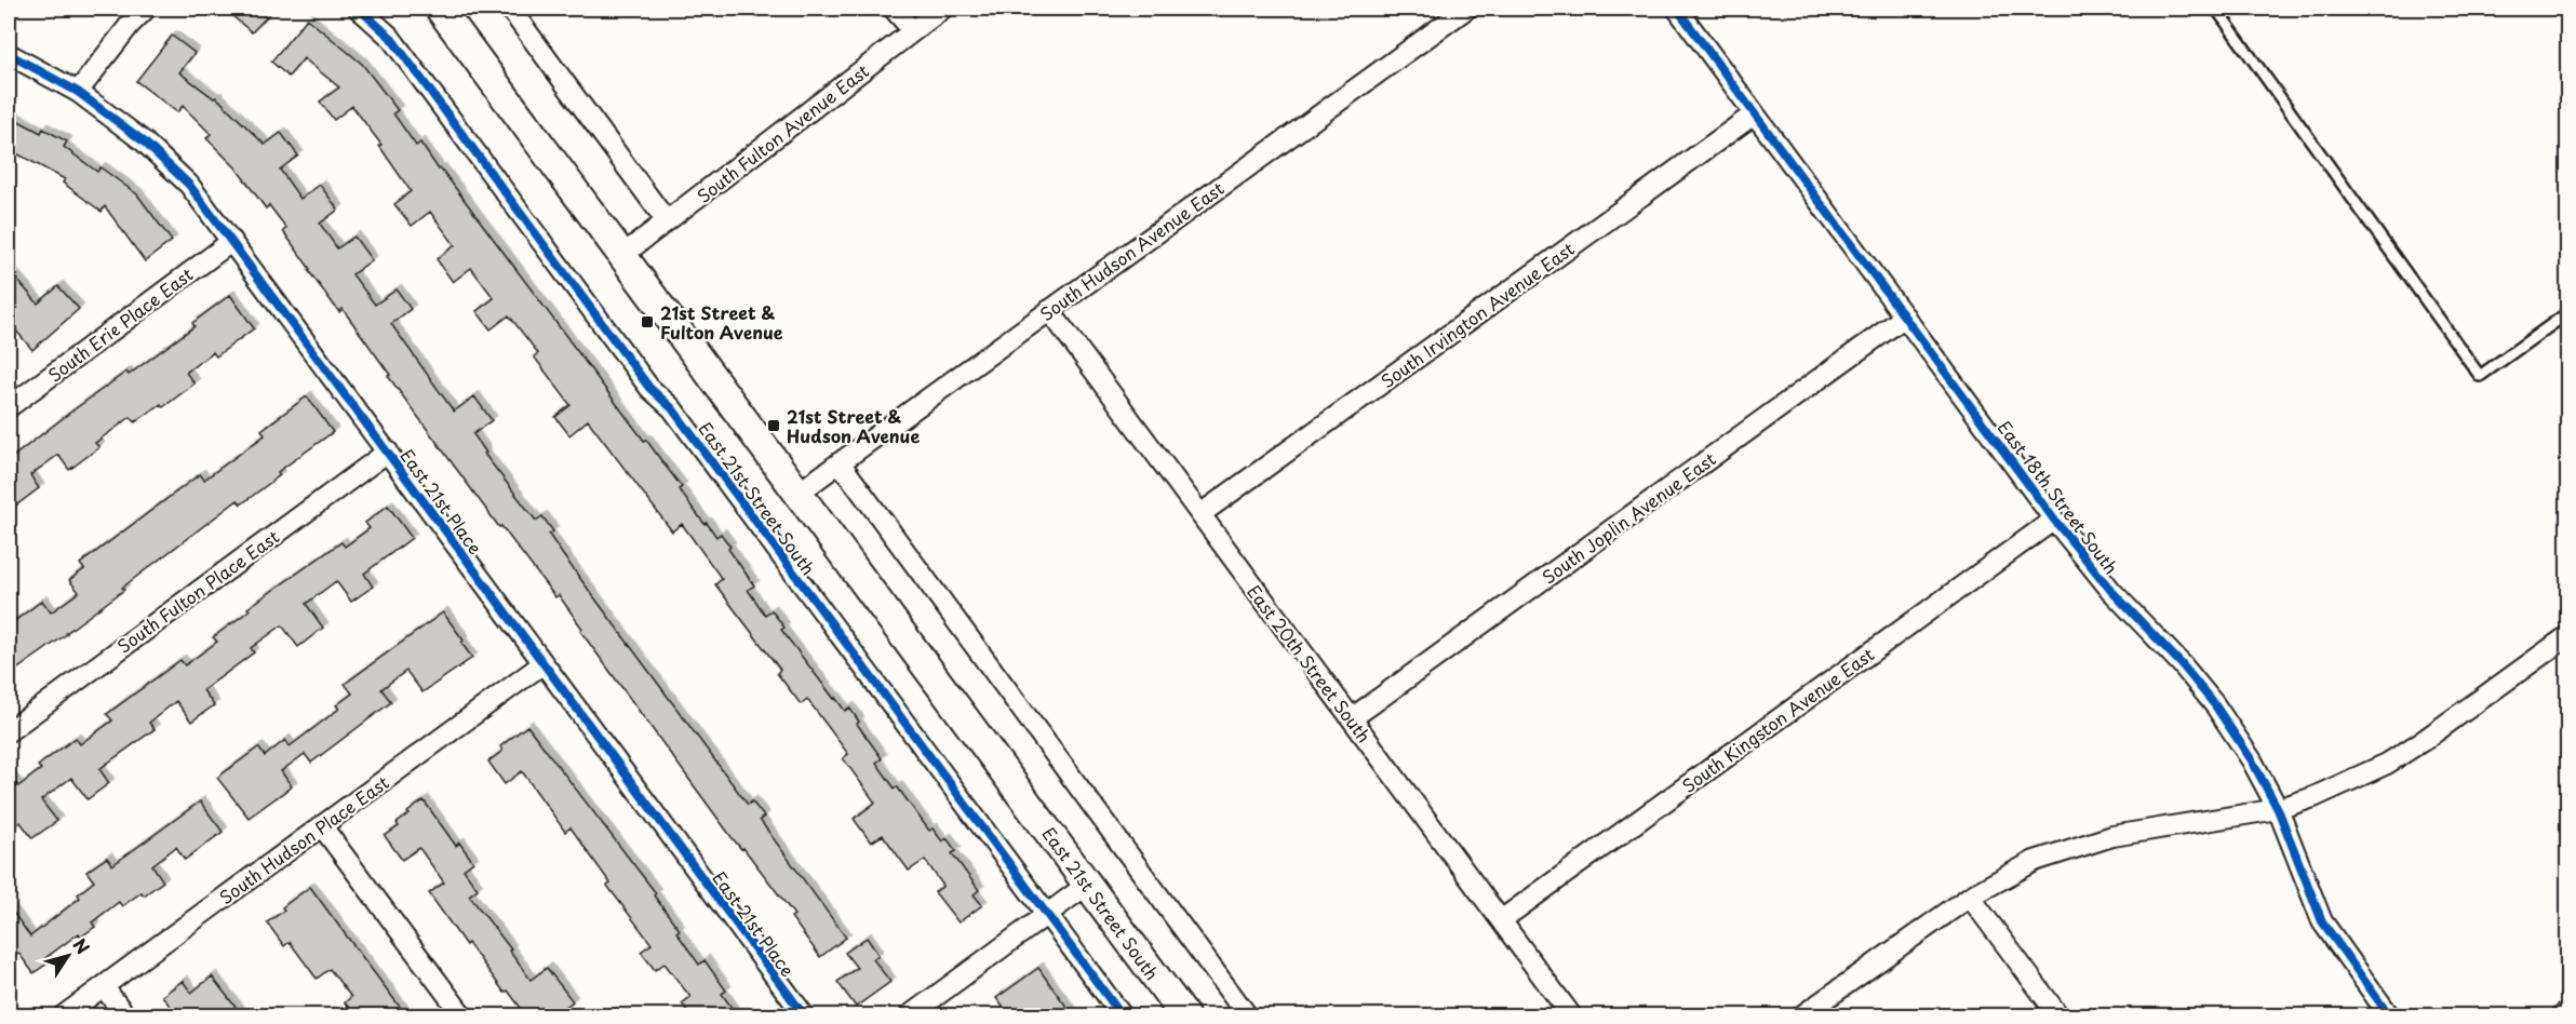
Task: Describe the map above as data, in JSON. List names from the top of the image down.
{
  "streets": {
    "main road": ["East 21st Street South"],
    "street": [
      "South Fulton Avenue East",
      "South Hudson Avenue East",
      "South Irvington Avenue East",
      "South Erie Place East",
      "East 18th Street South",
      "East 21st Place",
      "South Joplin Avenue East",
      "South Fulton Place East",
      "East 20th Street South",
      "South Kingston Avenue East",
      "South Hudson Place East"
    ]
  },
  "crossings": [
    ["South Fulton Avenue East", "East 21st Street South"],
    ["South Hudson Avenue East", "East 21st Street South"],
    ["South Hudson Avenue East", "East 20th Street South"],
    ["South Irvington Avenue East", "East 18th Street South"],
    ["South Irvington Avenue East", "East 20th Street South"],
    ["South Erie Place East", "East 21st Place"],
    ["East 18th Street South", "South Joplin Avenue East"],
    ["East 18th Street South", "South Kingston Avenue East"],
    ["East 21st Place", "South Fulton Place East"],
    ["East 21st Place", "South Hudson Place East"],
    ["South Joplin Avenue East", "East 20th Street South"],
    ["East 20th Street South", "South Kingston Avenue East"]
  ],
  "places": {
    "transit": ["21st Street & Fulton Avenue", "21st Street & Hudson Avenue"]
  },
  "north": "top right"
}
